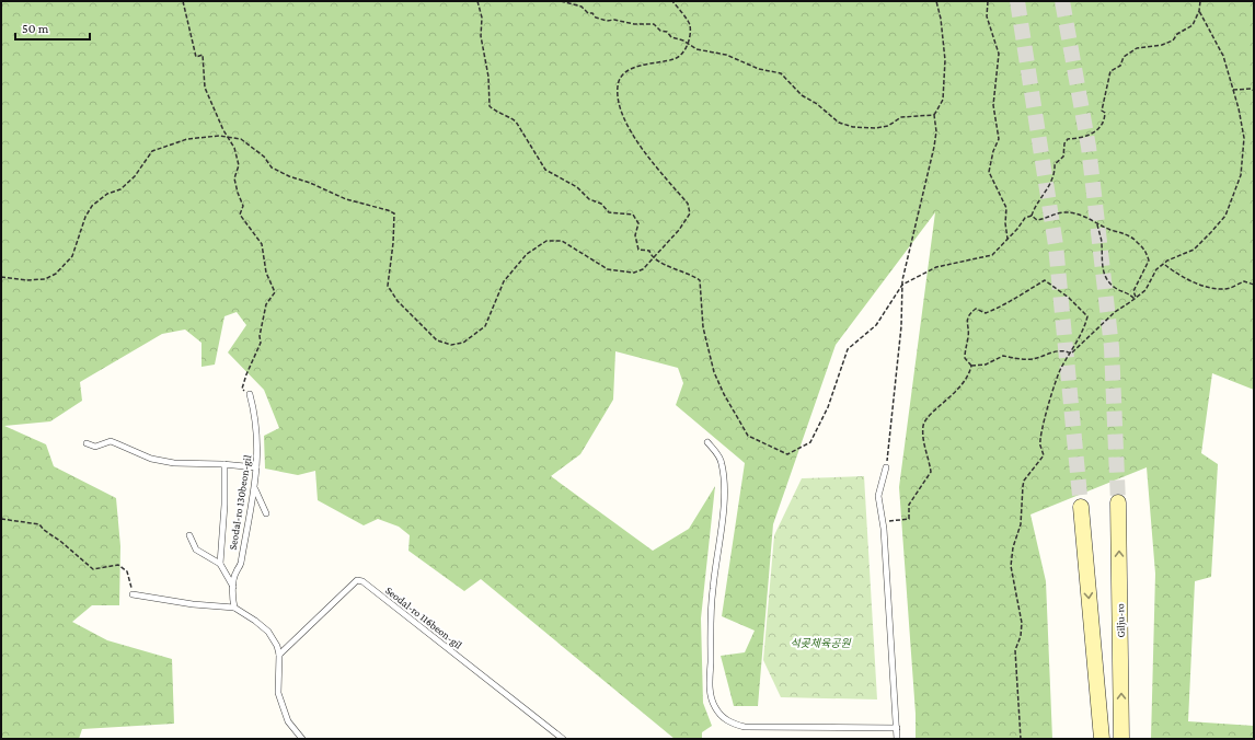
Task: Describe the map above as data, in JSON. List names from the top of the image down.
{
  "streets": {
    "main road": ["Gilju-ro"],
    "lane": ["Seodal-ro 130beon-gil", "Seodal-ro 116beon-gil"]
  },
  "parks": ["석곶체육공원"],
  "scale_bar": "50 m"
}
